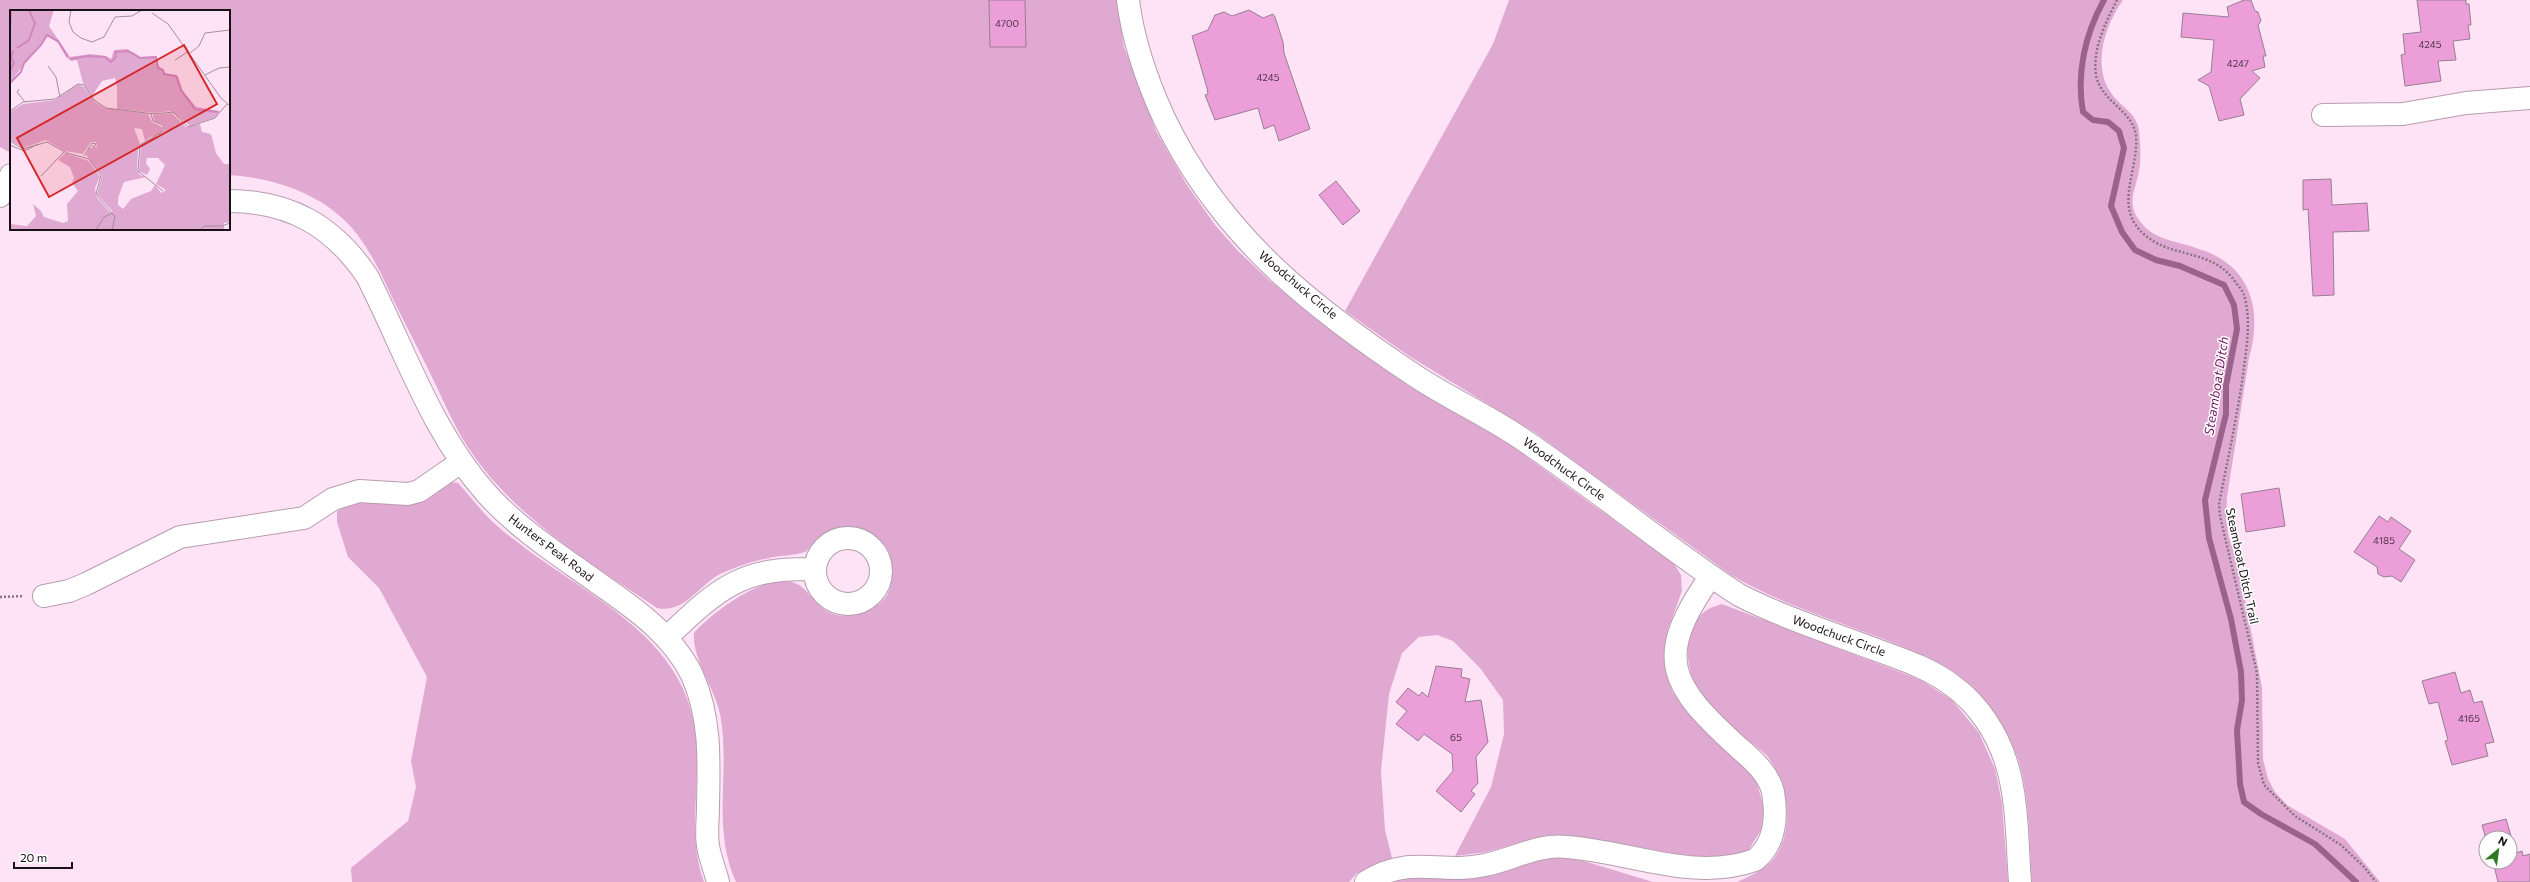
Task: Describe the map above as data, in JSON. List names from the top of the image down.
{
  "streets": {
    "street": ["Woodchuck Circle", "Hunters Peak Road"],
    "path": ["Steamboat Ditch Trail"]
  },
  "water": ["Steamboat Ditch"],
  "house_numbers": [
    "4700",
    "4245",
    "4247",
    "4245",
    "4185",
    "4165",
    "65"
  ],
  "scale_bar": "20 m",
  "north": "top right"
}
